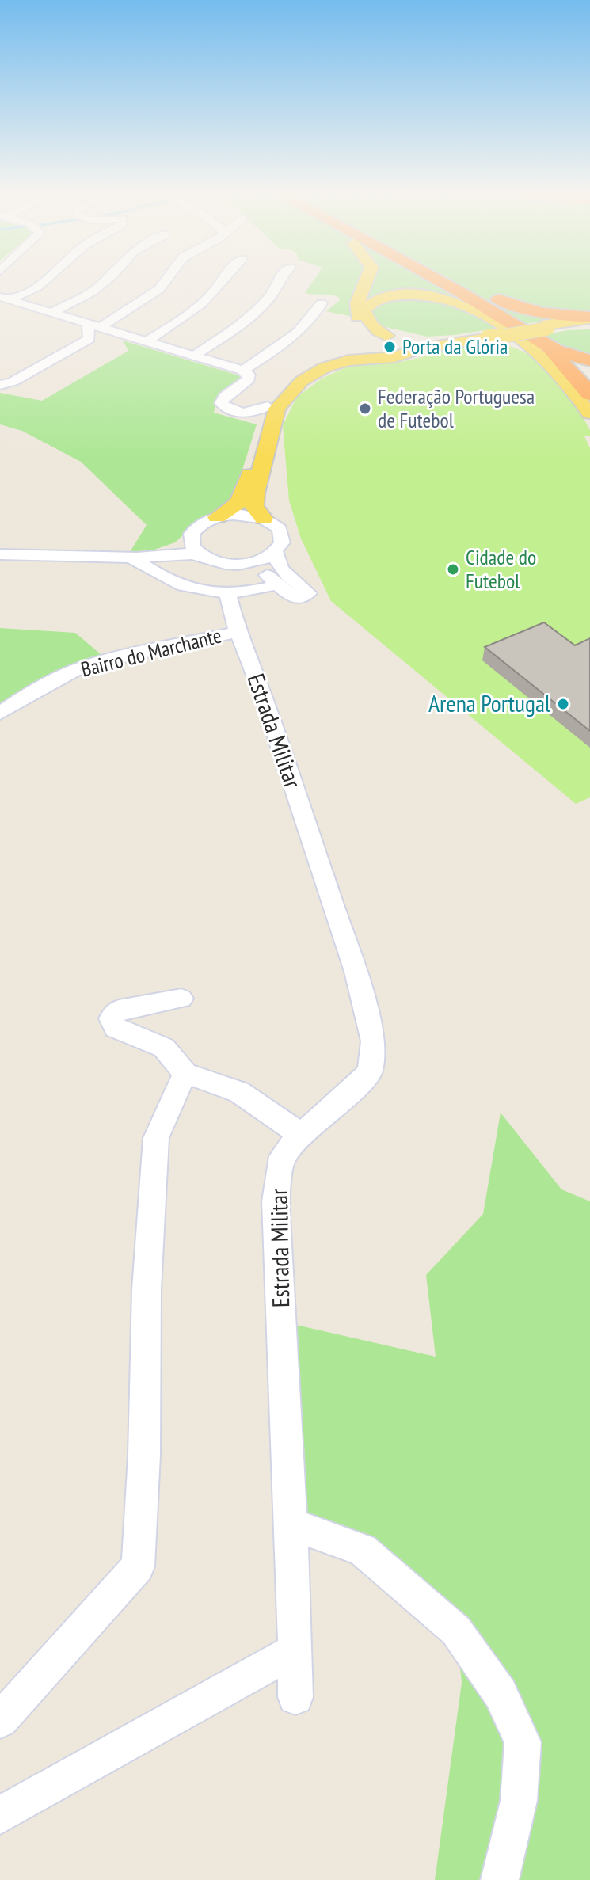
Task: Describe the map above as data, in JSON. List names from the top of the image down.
{
  "streets": {
    "street": ["Bairro do Marchante", "Estrada Militar"]
  },
  "crossings": [
    ["Bairro do Marchante", "Estrada Militar"]
  ],
  "places": [
    "Porta da Glória",
    "Federação Portuguesa de Futebol",
    "Cidade do Futebol",
    "Arena Portugal"
  ]
}
